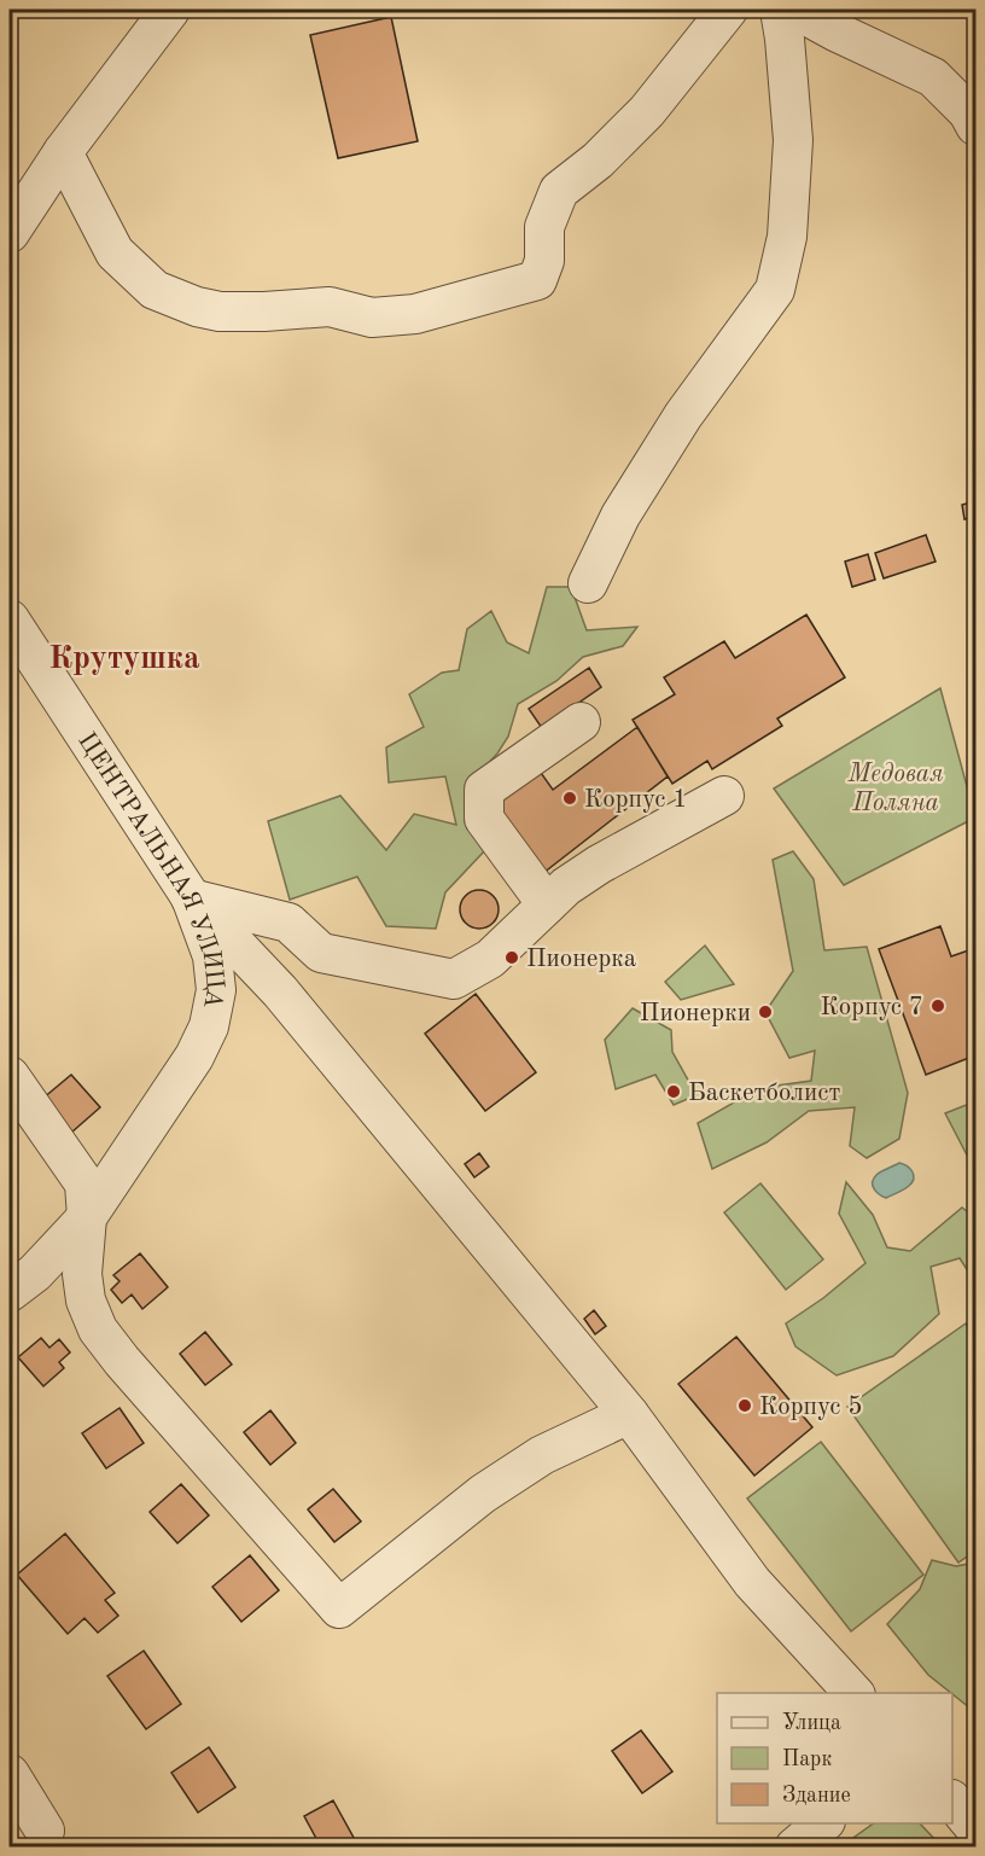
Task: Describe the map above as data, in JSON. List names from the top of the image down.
{
  "streets": {
    "street": ["ЦЕНТРАЛЬНАЯ УЛИЦА"]
  },
  "districts": ["Крутушка"],
  "parks": ["Медовая Поляна"],
  "places": [
    "Корпус 1",
    "Пионерка",
    "Корпус 7",
    "Пионерки",
    "Баскетболист",
    "Корпус 5"
  ],
  "legend": ["Улица", "Парк", "Здание"]
}
